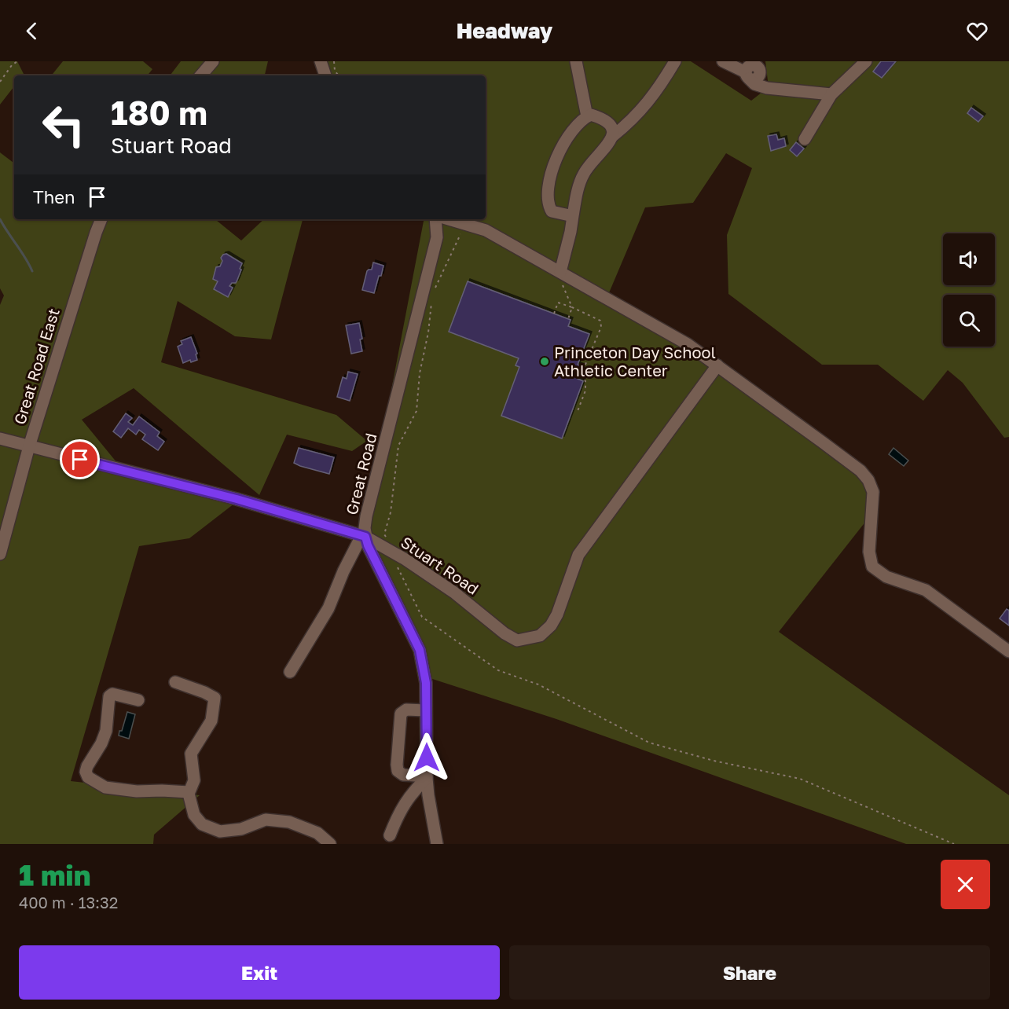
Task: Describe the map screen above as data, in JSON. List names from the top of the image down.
{
  "streets": {
    "street": ["Great Road East", "Great Road", "Stuart Road"]
  },
  "crossings": [
    ["Great Road East", "Stuart Road"],
    ["Great Road", "Stuart Road"]
  ],
  "places": ["Princeton Day School Athletic Center"],
  "page": {
    "header": "Headway",
    "turn": ["180 m", "Stuart Road"],
    "then": "Then",
    "heading": ["1 min", "400 m · 13:32"],
    "buttons": ["Exit", "Share"]
  }
}
